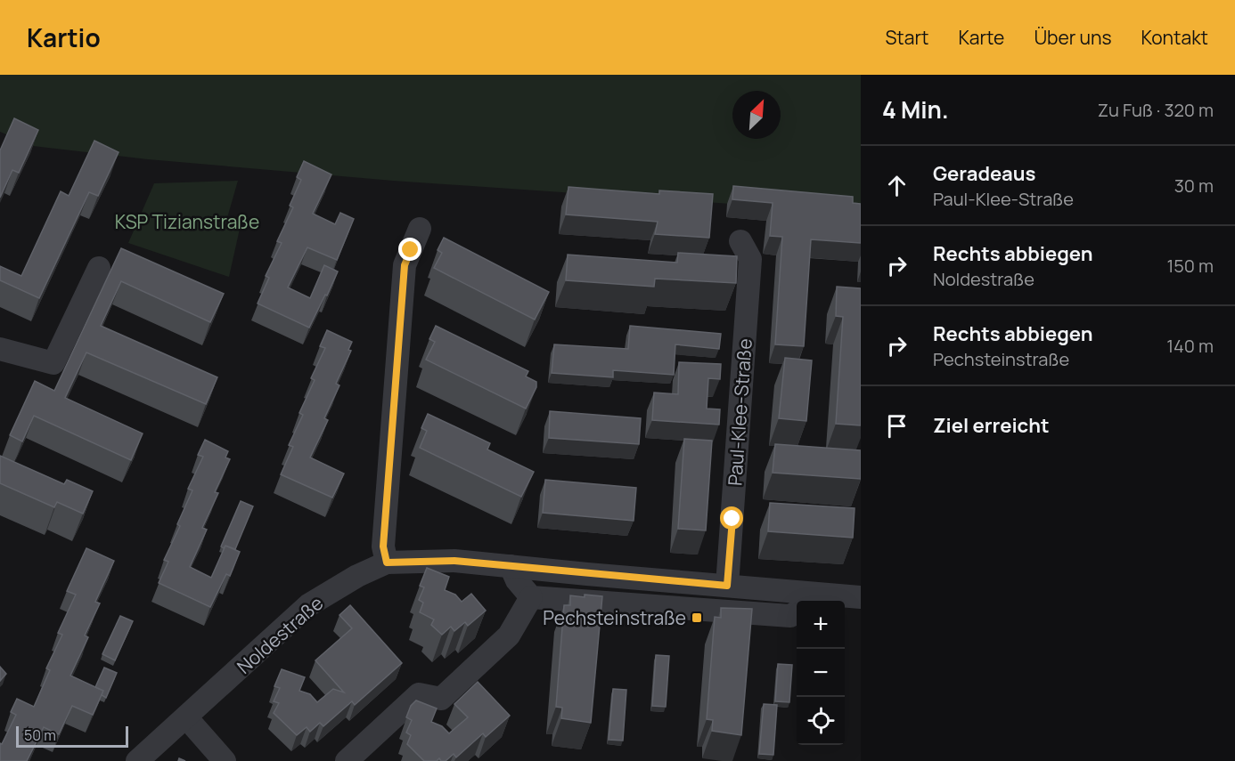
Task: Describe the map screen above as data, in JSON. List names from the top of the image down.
{
  "streets": {
    "street": ["Paul-Klee-Straße", "Noldestraße"]
  },
  "crossings": [
    ["Paul-Klee-Straße", "Noldestraße"]
  ],
  "parks": ["KSP Tizianstraße"],
  "places": {
    "transit": ["Pechsteinstraße"]
  },
  "scale_bar": "50 m",
  "north": "top right",
  "page": {
    "header": "Kartio",
    "nav": [
      "Start",
      "Karte",
      "Über uns",
      "Kontakt"
    ],
    "heading": ["4 Min.", "Zu Fuß · 320 m"],
    "list": [
      ["Geradeaus", "Paul-Klee-Straße", "30 m"],
      ["Rechts abbiegen", "Noldestraße", "150 m"],
      ["Rechts abbiegen", "Pechsteinstraße", "140 m"],
      "Ziel erreicht"
    ],
    "map_buttons": ["+", "−"],
    "scale": "50 m"
  }
}
